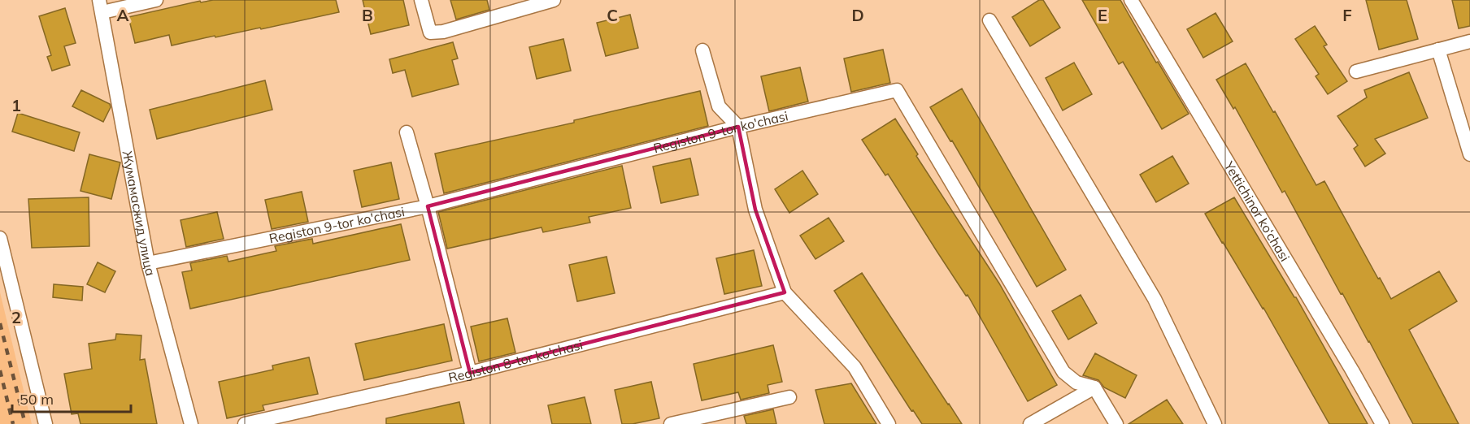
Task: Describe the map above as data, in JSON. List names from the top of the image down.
{
  "streets": {
    "street": [
      "Registon 9-tor ko'chasi",
      "Yettichinor ko‘chasi",
      "Жумамасжид улица",
      "Registon 8-tor ko'chasi"
    ]
  },
  "crossings": [
    ["Registon 9-tor ko'chasi", "Жумамасжид улица"]
  ],
  "scale_bar": "50 m",
  "grid": {
    "columns": [
      "A",
      "B",
      "C",
      "D",
      "E",
      "F"
    ],
    "rows": ["1", "2"]
  }
}
